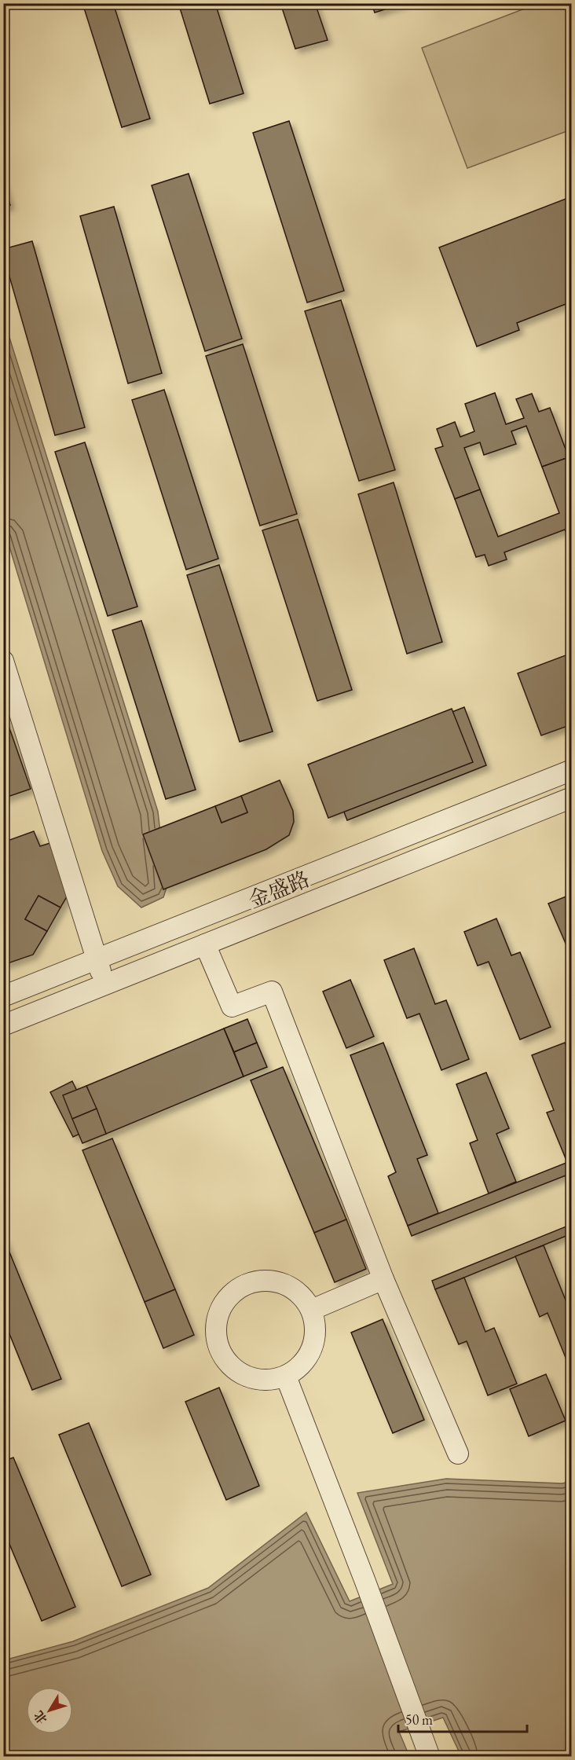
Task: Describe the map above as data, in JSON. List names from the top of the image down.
{
  "streets": {
    "street": ["金盛路"]
  },
  "scale_bar": "50 m",
  "north": "bottom left"
}
